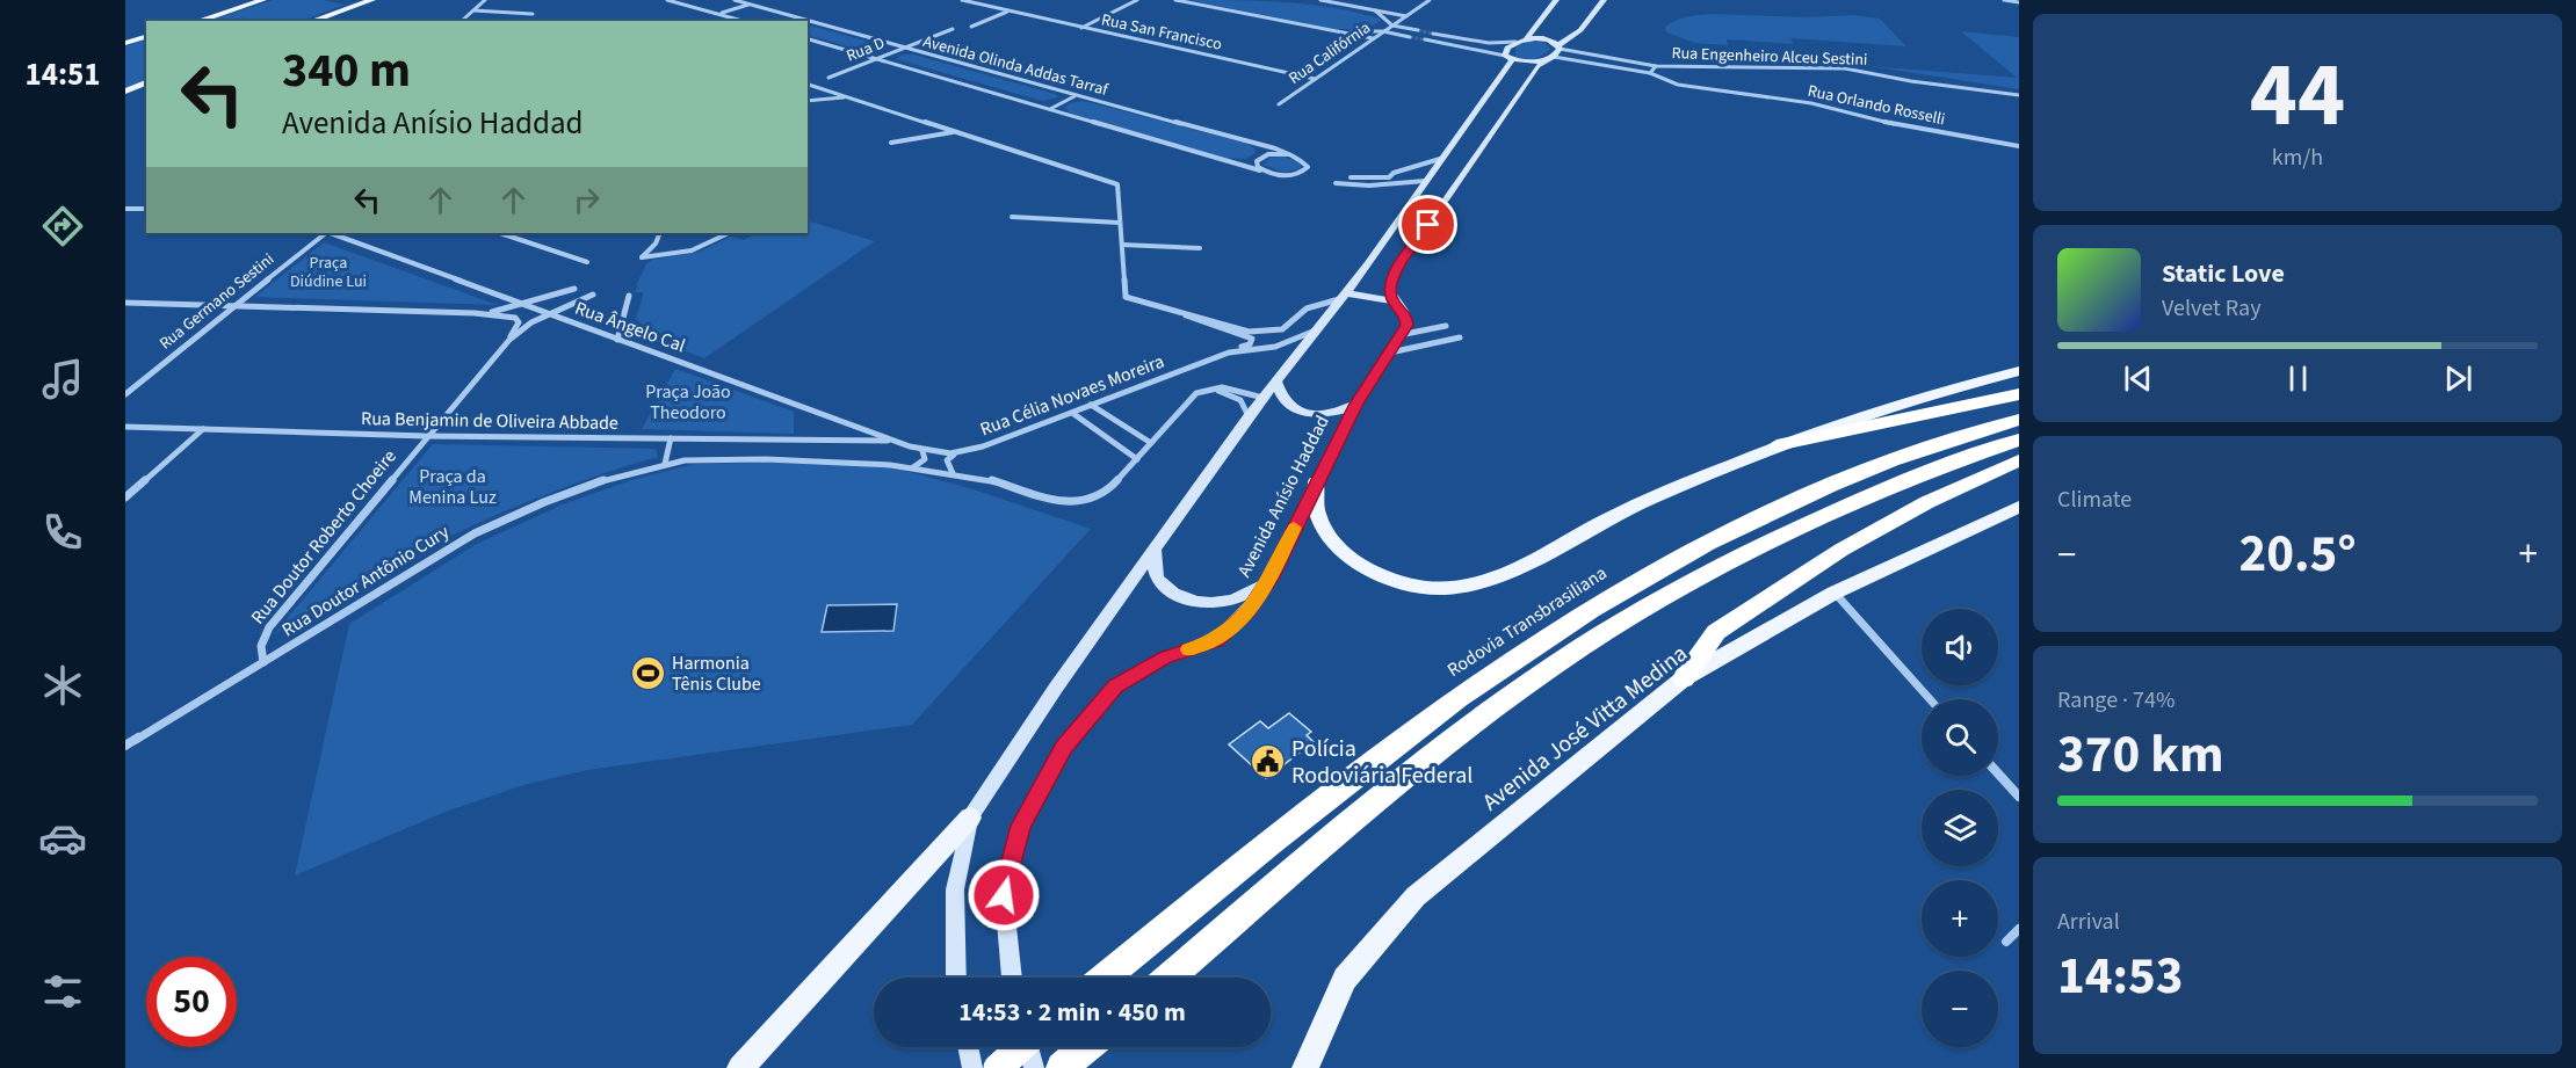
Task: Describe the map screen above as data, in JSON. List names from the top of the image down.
{
  "streets": {
    "highway": ["Rodovia Transbrasiliana"],
    "main road": ["Avenida Anísio Haddad", "Avenida José Vitta Medina"],
    "street": [
      "Rua San Francisco",
      "Rua D",
      "Rua Califórnia",
      "Rua Engenheiro Alceu Sestini",
      "Avenida Olinda Addas Tarraf",
      "Rua Orlando Rosselli",
      "Rua Germano Sestini",
      "Rua Ângelo Cal",
      "Rua Célia Novaes Moreira",
      "Rua Benjamin de Oliveira Abbade",
      "Rua Doutor Roberto Choeire",
      "Rua Doutor Antônio Cury"
    ]
  },
  "crossings": [
    ["Rua San Francisco", "Rua Califórnia"],
    ["Rua D", "Avenida Olinda Addas Tarraf"],
    ["Rua Ângelo Cal", "Rua Célia Novaes Moreira"],
    ["Rua Ângelo Cal", "Rua Benjamin de Oliveira Abbade"],
    ["Rua Ângelo Cal", "Rua Doutor Roberto Choeire"],
    ["Rua Benjamin de Oliveira Abbade", "Rua Doutor Roberto Choeire"],
    ["Rua Doutor Roberto Choeire", "Rua Doutor Antônio Cury"]
  ],
  "parks": ["Praça Diúdine Lui", "Praça João Theodoro", "Praça da Menina Luz"],
  "places": {
    "sports": ["Harmonia Tênis Clube"],
    "public building": ["Polícia Rodoviária Federal"]
  },
  "page": {
    "tabs": "14:51",
    "tile": [
      ["44", "km/h"],
      "Climate",
      ["Range · 74%", "370 km"],
      ["Arrival", "14:53"]
    ],
    "turn": ["340 m", "Avenida Anísio Haddad"],
    "song": ["Static Love", "Velvet Ray"],
    "heat": ["−", "20.5°", "+"],
    "map_buttons": ["+", "−"],
    "limit": "50",
    "trip": "14:53 · 2 min · 450 m"
  }
}
